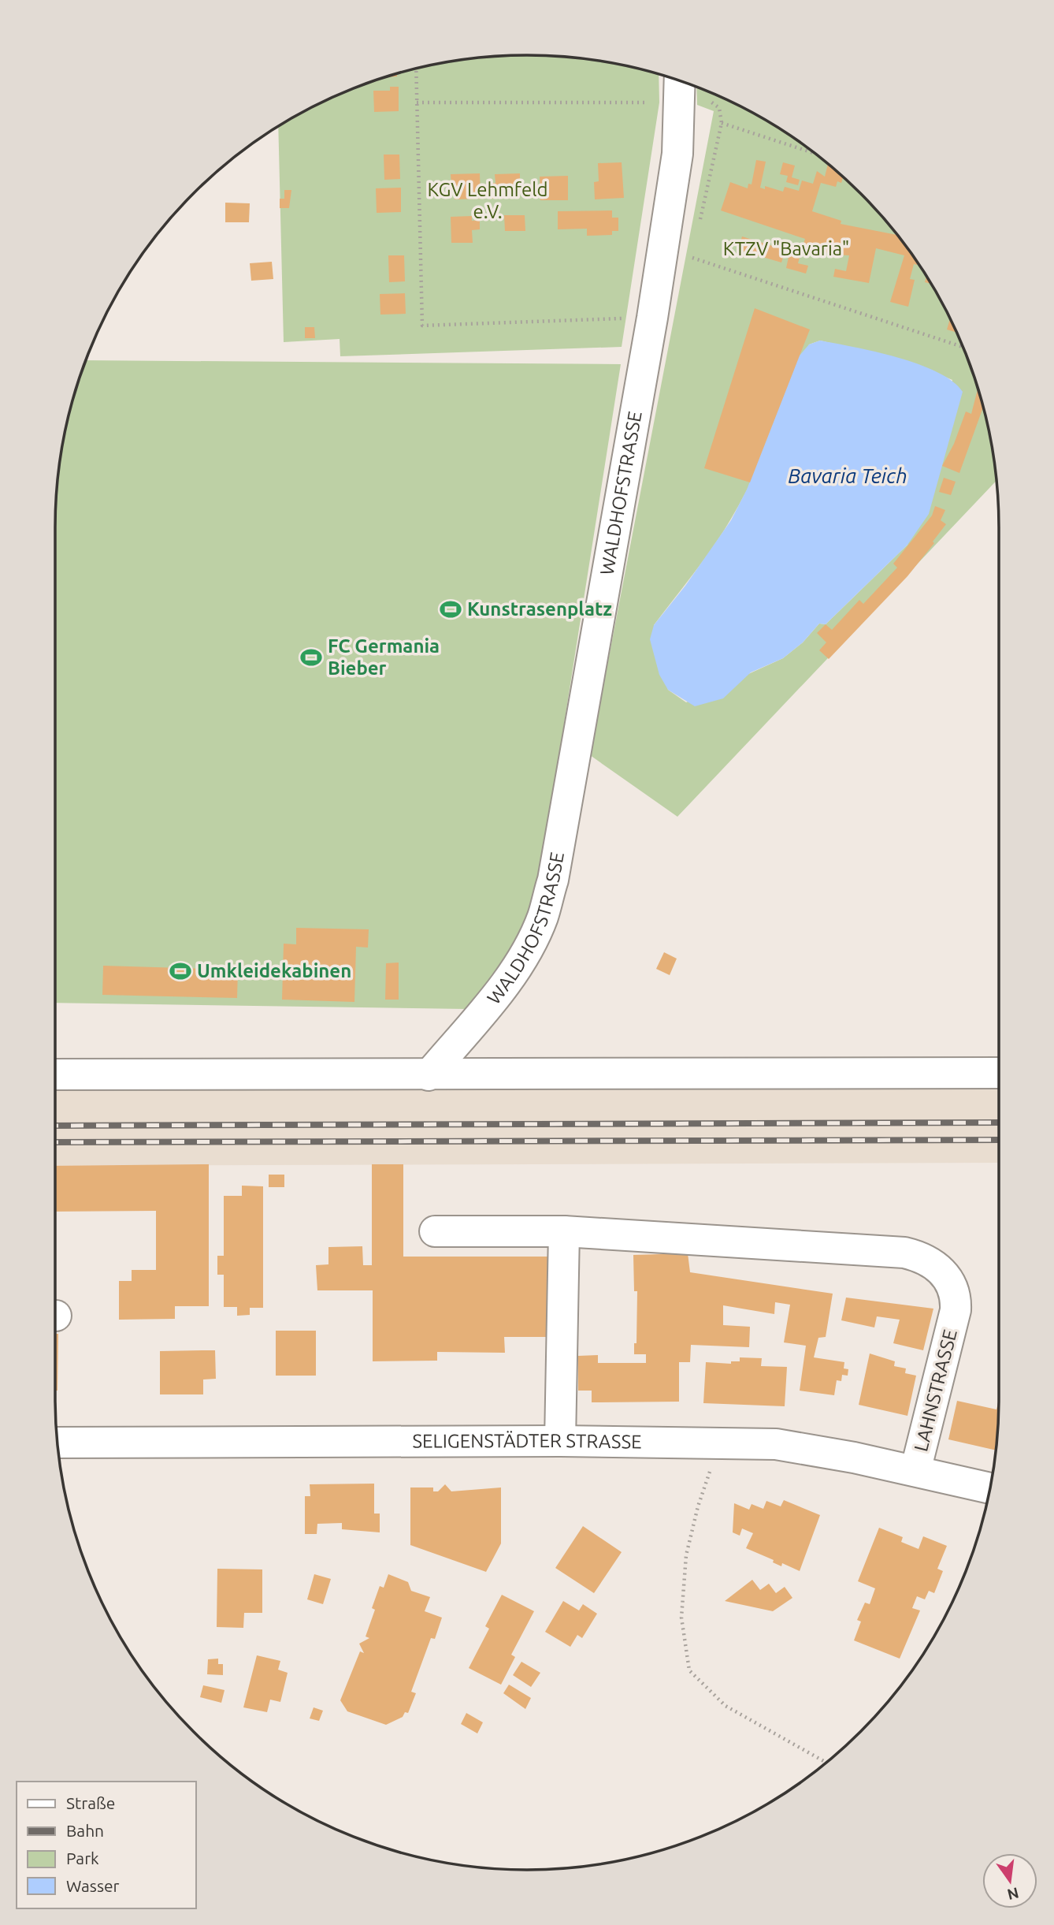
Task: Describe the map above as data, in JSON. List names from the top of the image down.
{
  "streets": {
    "street": ["WALDHOFSTRASSE", "LAHNSTRASSE", "SELIGENSTÄDTER STRASSE"]
  },
  "crossings": [
    ["LAHNSTRASSE", "SELIGENSTÄDTER STRASSE"]
  ],
  "water": ["Bavaria Teich"],
  "parks": ["KGV Lehmfeld e.V.", "KTZV \"Bavaria\""],
  "places": {
    "sports": ["Kunstrasenplatz", "FC Germania Bieber", "Umkleidekabinen"]
  },
  "legend": [
    "Straße",
    "Bahn",
    "Park",
    "Wasser"
  ],
  "north": "bottom"
}
